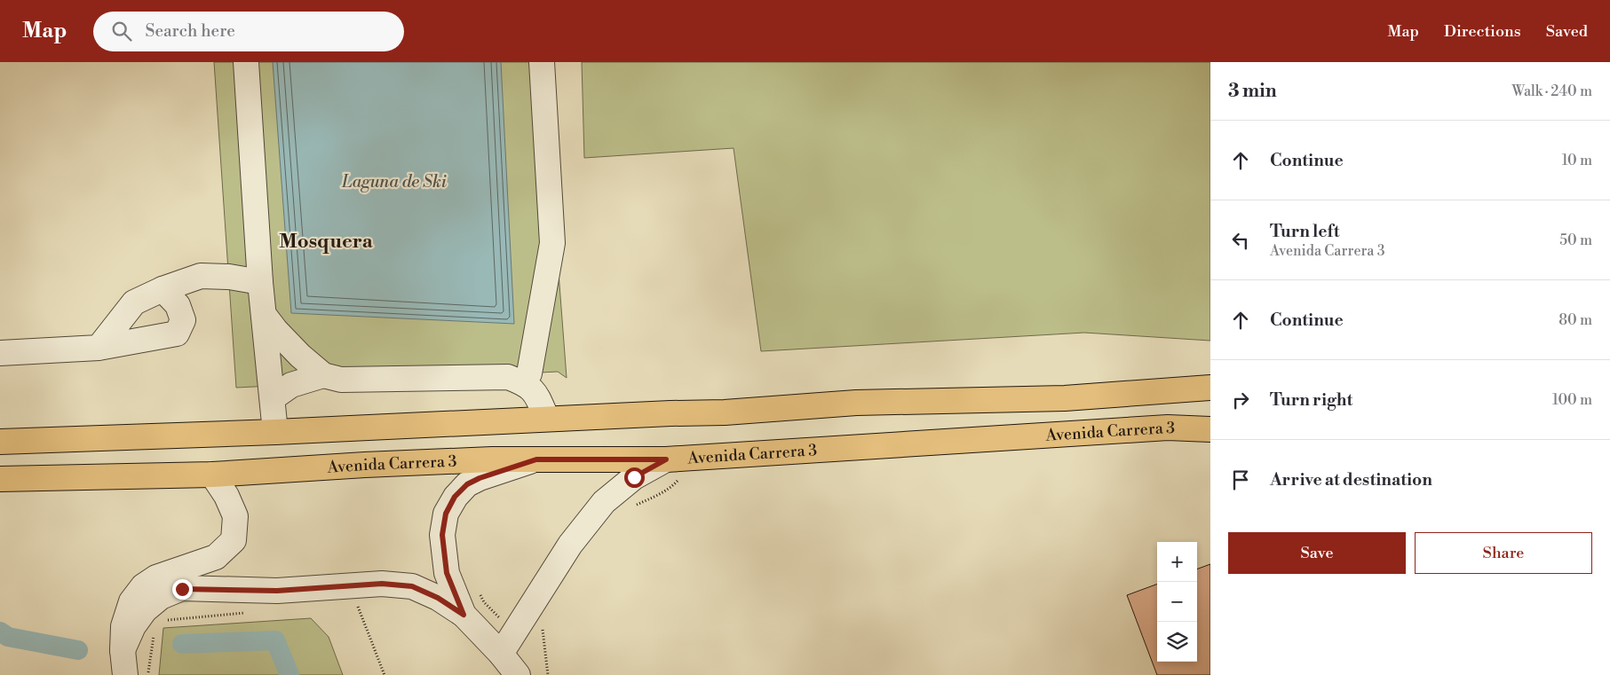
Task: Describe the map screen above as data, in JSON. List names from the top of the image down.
{
  "streets": {
    "main road": ["Avenida Carrera 3"]
  },
  "districts": ["Mosquera"],
  "water": ["Laguna de Ski"],
  "page": {
    "header": "Map",
    "search": "Search here",
    "nav": ["Map", "Directions", "Saved"],
    "heading": ["3 min", "Walk · 240 m"],
    "list": [
      ["Continue", "10 m"],
      ["Turn left", "Avenida Carrera 3", "50 m"],
      ["Continue", "80 m"],
      ["Turn right", "100 m"],
      "Arrive at destination"
    ],
    "buttons": ["Save", "Share"],
    "map_buttons": ["+", "−"]
  }
}
